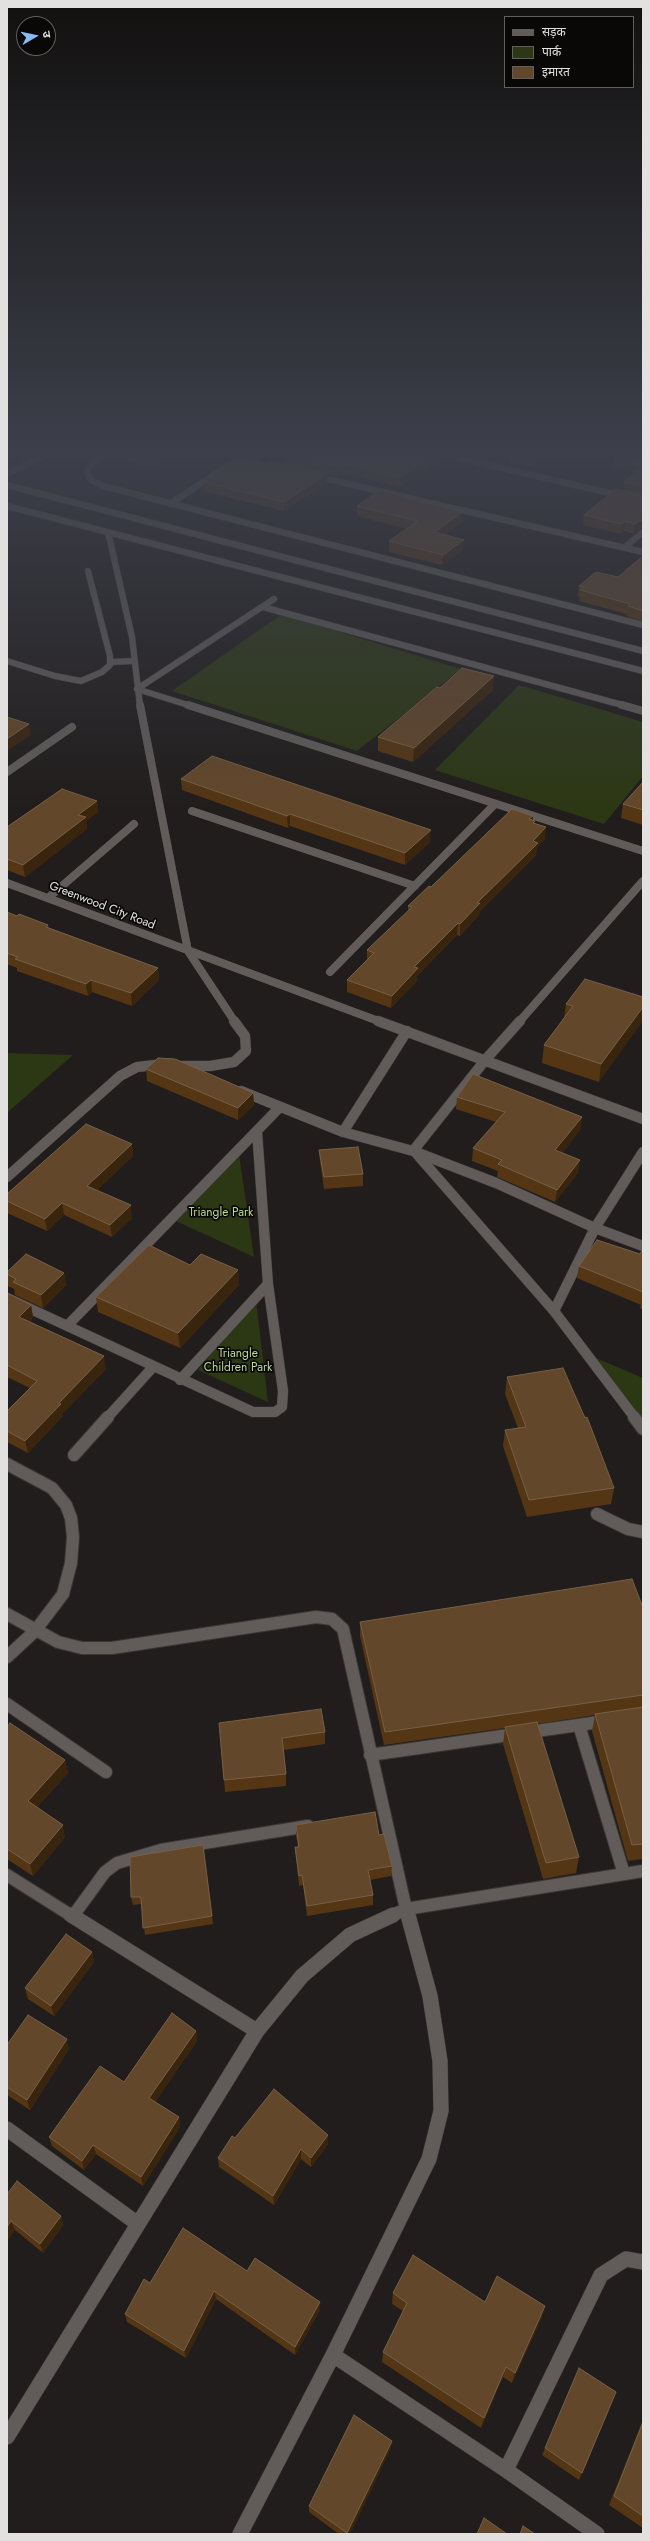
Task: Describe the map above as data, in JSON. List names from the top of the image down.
{
  "streets": {
    "street": ["Greenwood City Road"]
  },
  "parks": ["Triangle Park", "Triangle Children Park"],
  "legend": ["सड़क", "पार्क", "इमारत"],
  "north": "right"
}
